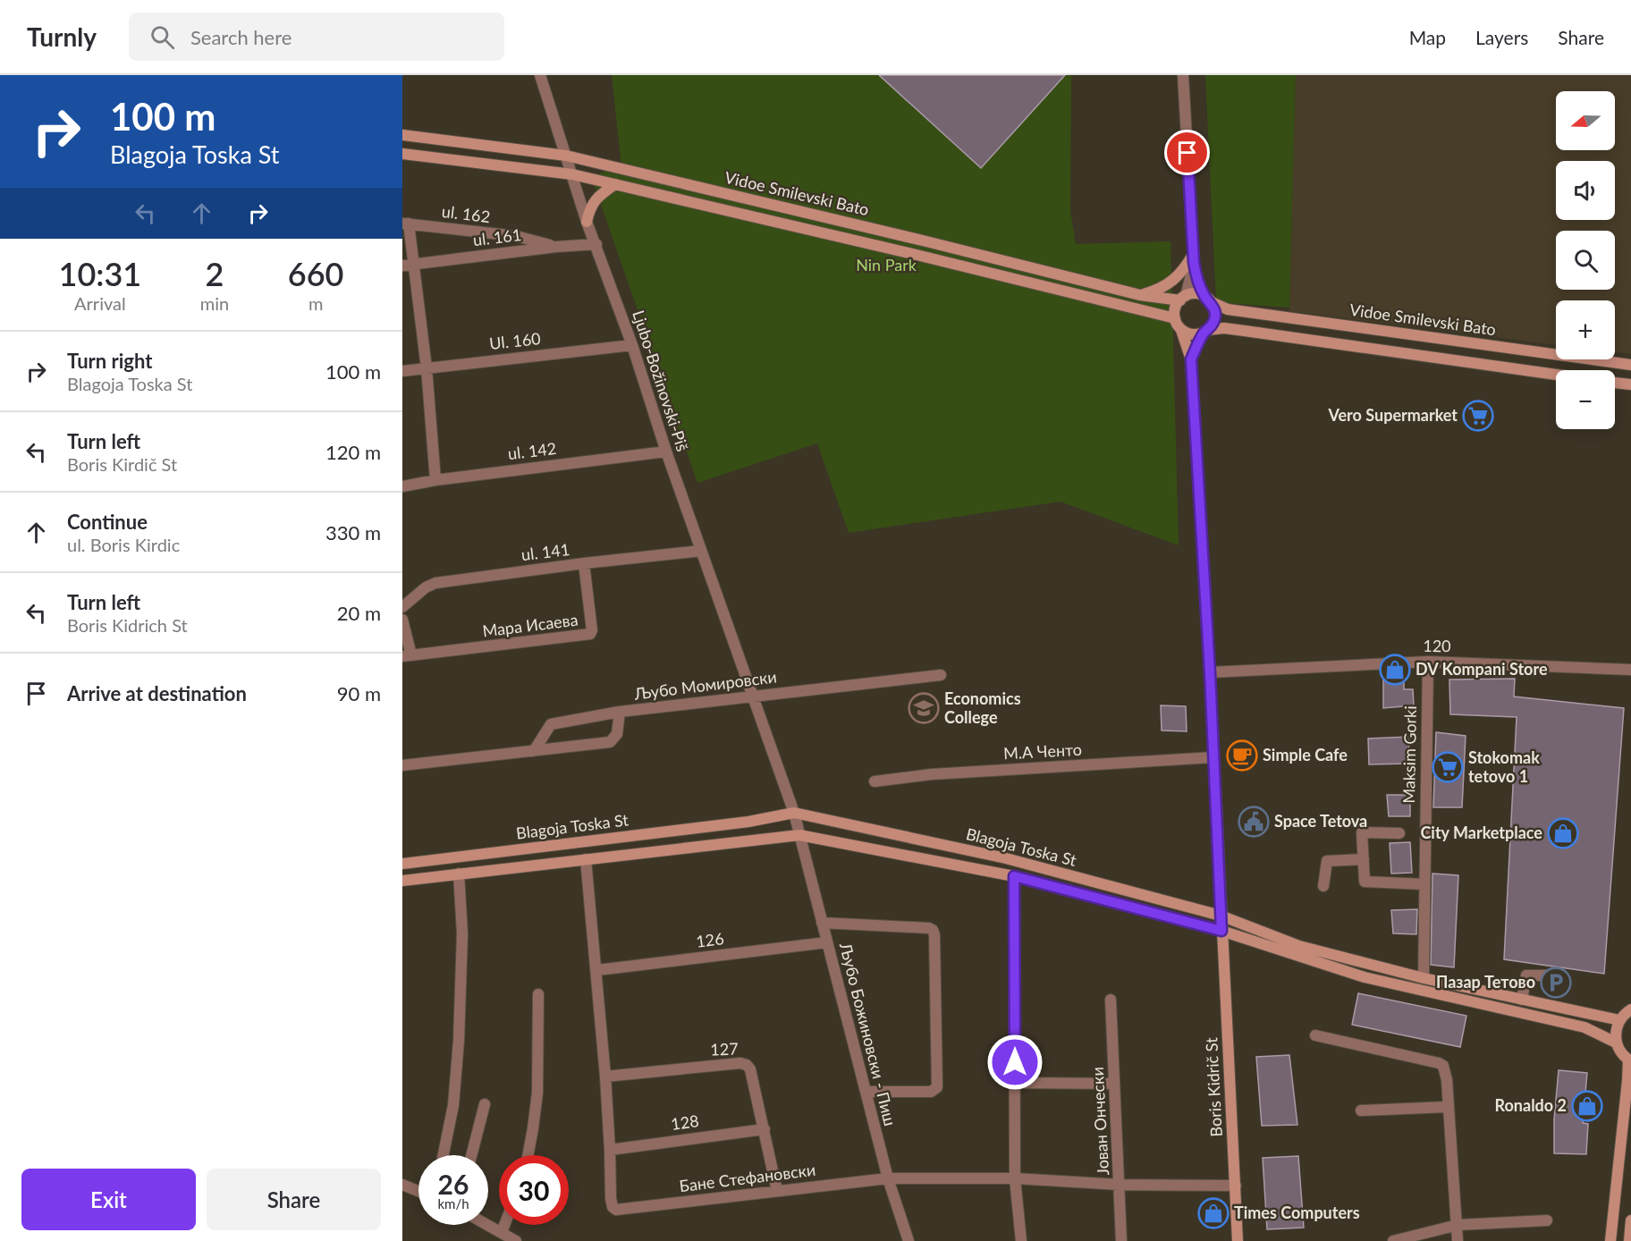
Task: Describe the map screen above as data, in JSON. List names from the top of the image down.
{
  "streets": {
    "street": [
      "Vidoe Smilevski Bato",
      "ul. 162",
      "ul. 161",
      "Ul. 160",
      "Ljubo-Božinovski-Piš",
      "ul. 142",
      "ul. 141",
      "Мара Исаева",
      "120",
      "Љубо Момировски",
      "М.А Ченто",
      "Maksim Gorki",
      "Blagoja Toska St",
      "126",
      "Љубо Божиновски - Пиш",
      "127",
      "Boris Kidrič St",
      "Јован Ончески",
      "128",
      "Бане Стефановски"
    ]
  },
  "crossings": [
    ["Vidoe Smilevski Bato", "Ljubo-Božinovski-Piš"],
    ["ul. 162", "ul. 161"],
    ["ul. 161", "Ljubo-Božinovski-Piš"],
    ["Ul. 160", "Ljubo-Božinovski-Piš"],
    ["Ljubo-Božinovski-Piš", "ul. 142"],
    ["Ljubo-Božinovski-Piš", "ul. 141"],
    ["Ljubo-Božinovski-Piš", "Љубо Момировски"],
    ["Ljubo-Božinovski-Piš", "Blagoja Toska St"],
    ["Ljubo-Božinovski-Piš", "Љубо Божиновски - Пиш"],
    ["ul. 141", "Мара Исаева"],
    ["120", "Maksim Gorki"],
    ["120", "Boris Kidrič St"],
    ["М.А Ченто", "Boris Kidrič St"],
    ["Maksim Gorki", "Blagoja Toska St"],
    ["Blagoja Toska St", "Љубо Божиновски - Пиш"],
    ["Blagoja Toska St", "Boris Kidrič St"],
    ["Blagoja Toska St", "Бане Стефановски"],
    ["126", "Љубо Божиновски - Пиш"],
    ["126", "Бане Стефановски"],
    ["Љубо Божиновски - Пиш", "Бане Стефановски"],
    ["127", "128"],
    ["127", "Бане Стефановски"],
    ["Boris Kidrič St", "Бане Стефановски"],
    ["Јован Ончески", "Бане Стефановски"],
    ["128", "Бане Стефановски"]
  ],
  "parks": ["Nin Park"],
  "places": {
    "supermarket": ["Vero Supermarket", "Stokomak tetovo 1"],
    "shop": [
      "DV Kompani Store",
      "City Marketplace",
      "Ronaldo 2",
      "Times Computers"
    ],
    "school or university": ["Economics College"],
    "cafe": ["Simple Cafe"],
    "public building": ["Space Tetova"],
    "parking": ["Пазар Тетово"]
  },
  "north": "left",
  "page": {
    "header": "Turnly",
    "search": "Search here",
    "nav": ["Map", "Layers", "Share"],
    "turn": ["100 m", "Blagoja Toska St"],
    "map_buttons": ["+", "−"],
    "eta": [
      "10:31",
      "Arrival",
      "2",
      "min",
      "660",
      "m"
    ],
    "list": [
      {
        "name": "Turn right",
        "note": "Blagoja Toska St",
        "value": "100 m"
      },
      {
        "name": "Turn left",
        "note": "Boris Kirdič St",
        "value": "120 m"
      },
      {
        "name": "Continue",
        "note": "ul. Boris Kirdic",
        "value": "330 m"
      },
      {
        "name": "Turn left",
        "note": "Boris Kidrich St",
        "value": "20 m"
      },
      {
        "name": "Arrive at destination",
        "value": "90 m"
      }
    ],
    "speed": "26 km/h",
    "limit": "30",
    "buttons": ["Exit", "Share"]
  }
}
